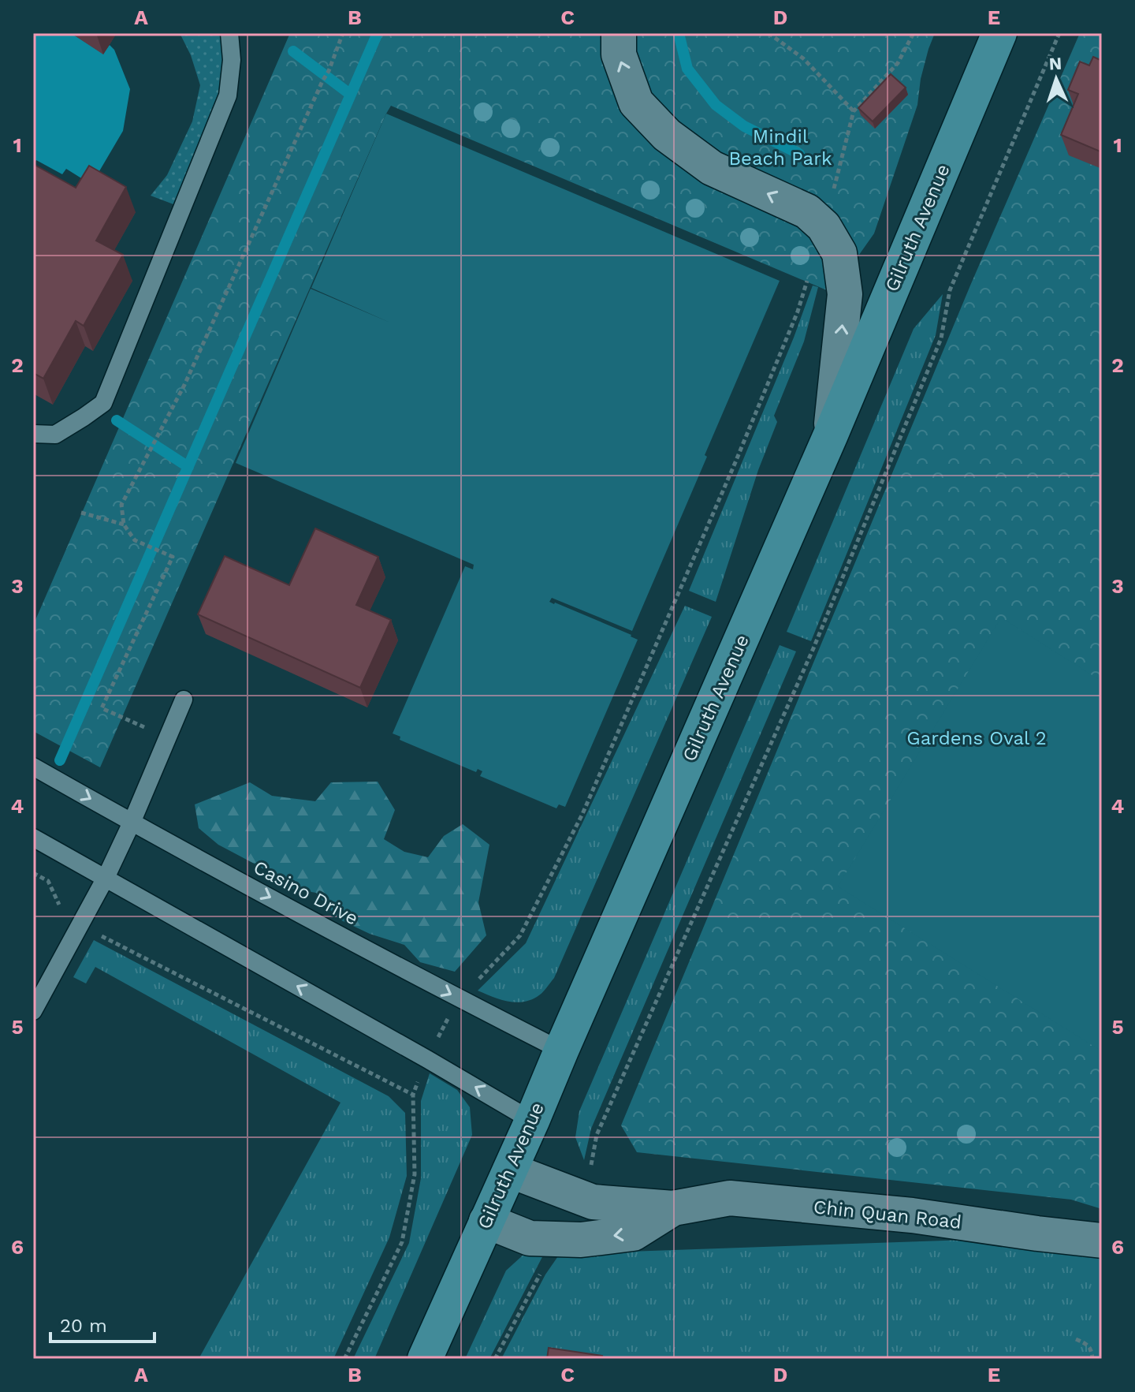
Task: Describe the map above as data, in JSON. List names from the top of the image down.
{
  "streets": {
    "street": ["Gilruth Avenue", "Chin Quan Road"],
    "lane": ["Casino Drive"]
  },
  "crossings": [
    ["Gilruth Avenue", "Casino Drive"],
    ["Gilruth Avenue", "Chin Quan Road"]
  ],
  "parks": ["Mindil Beach Park", "Gardens Oval 2"],
  "scale_bar": "20 m",
  "north": "top",
  "grid": {
    "columns": [
      "A",
      "B",
      "C",
      "D",
      "E"
    ],
    "rows": [
      "1",
      "2",
      "3",
      "4",
      "5",
      "6"
    ]
  }
}
